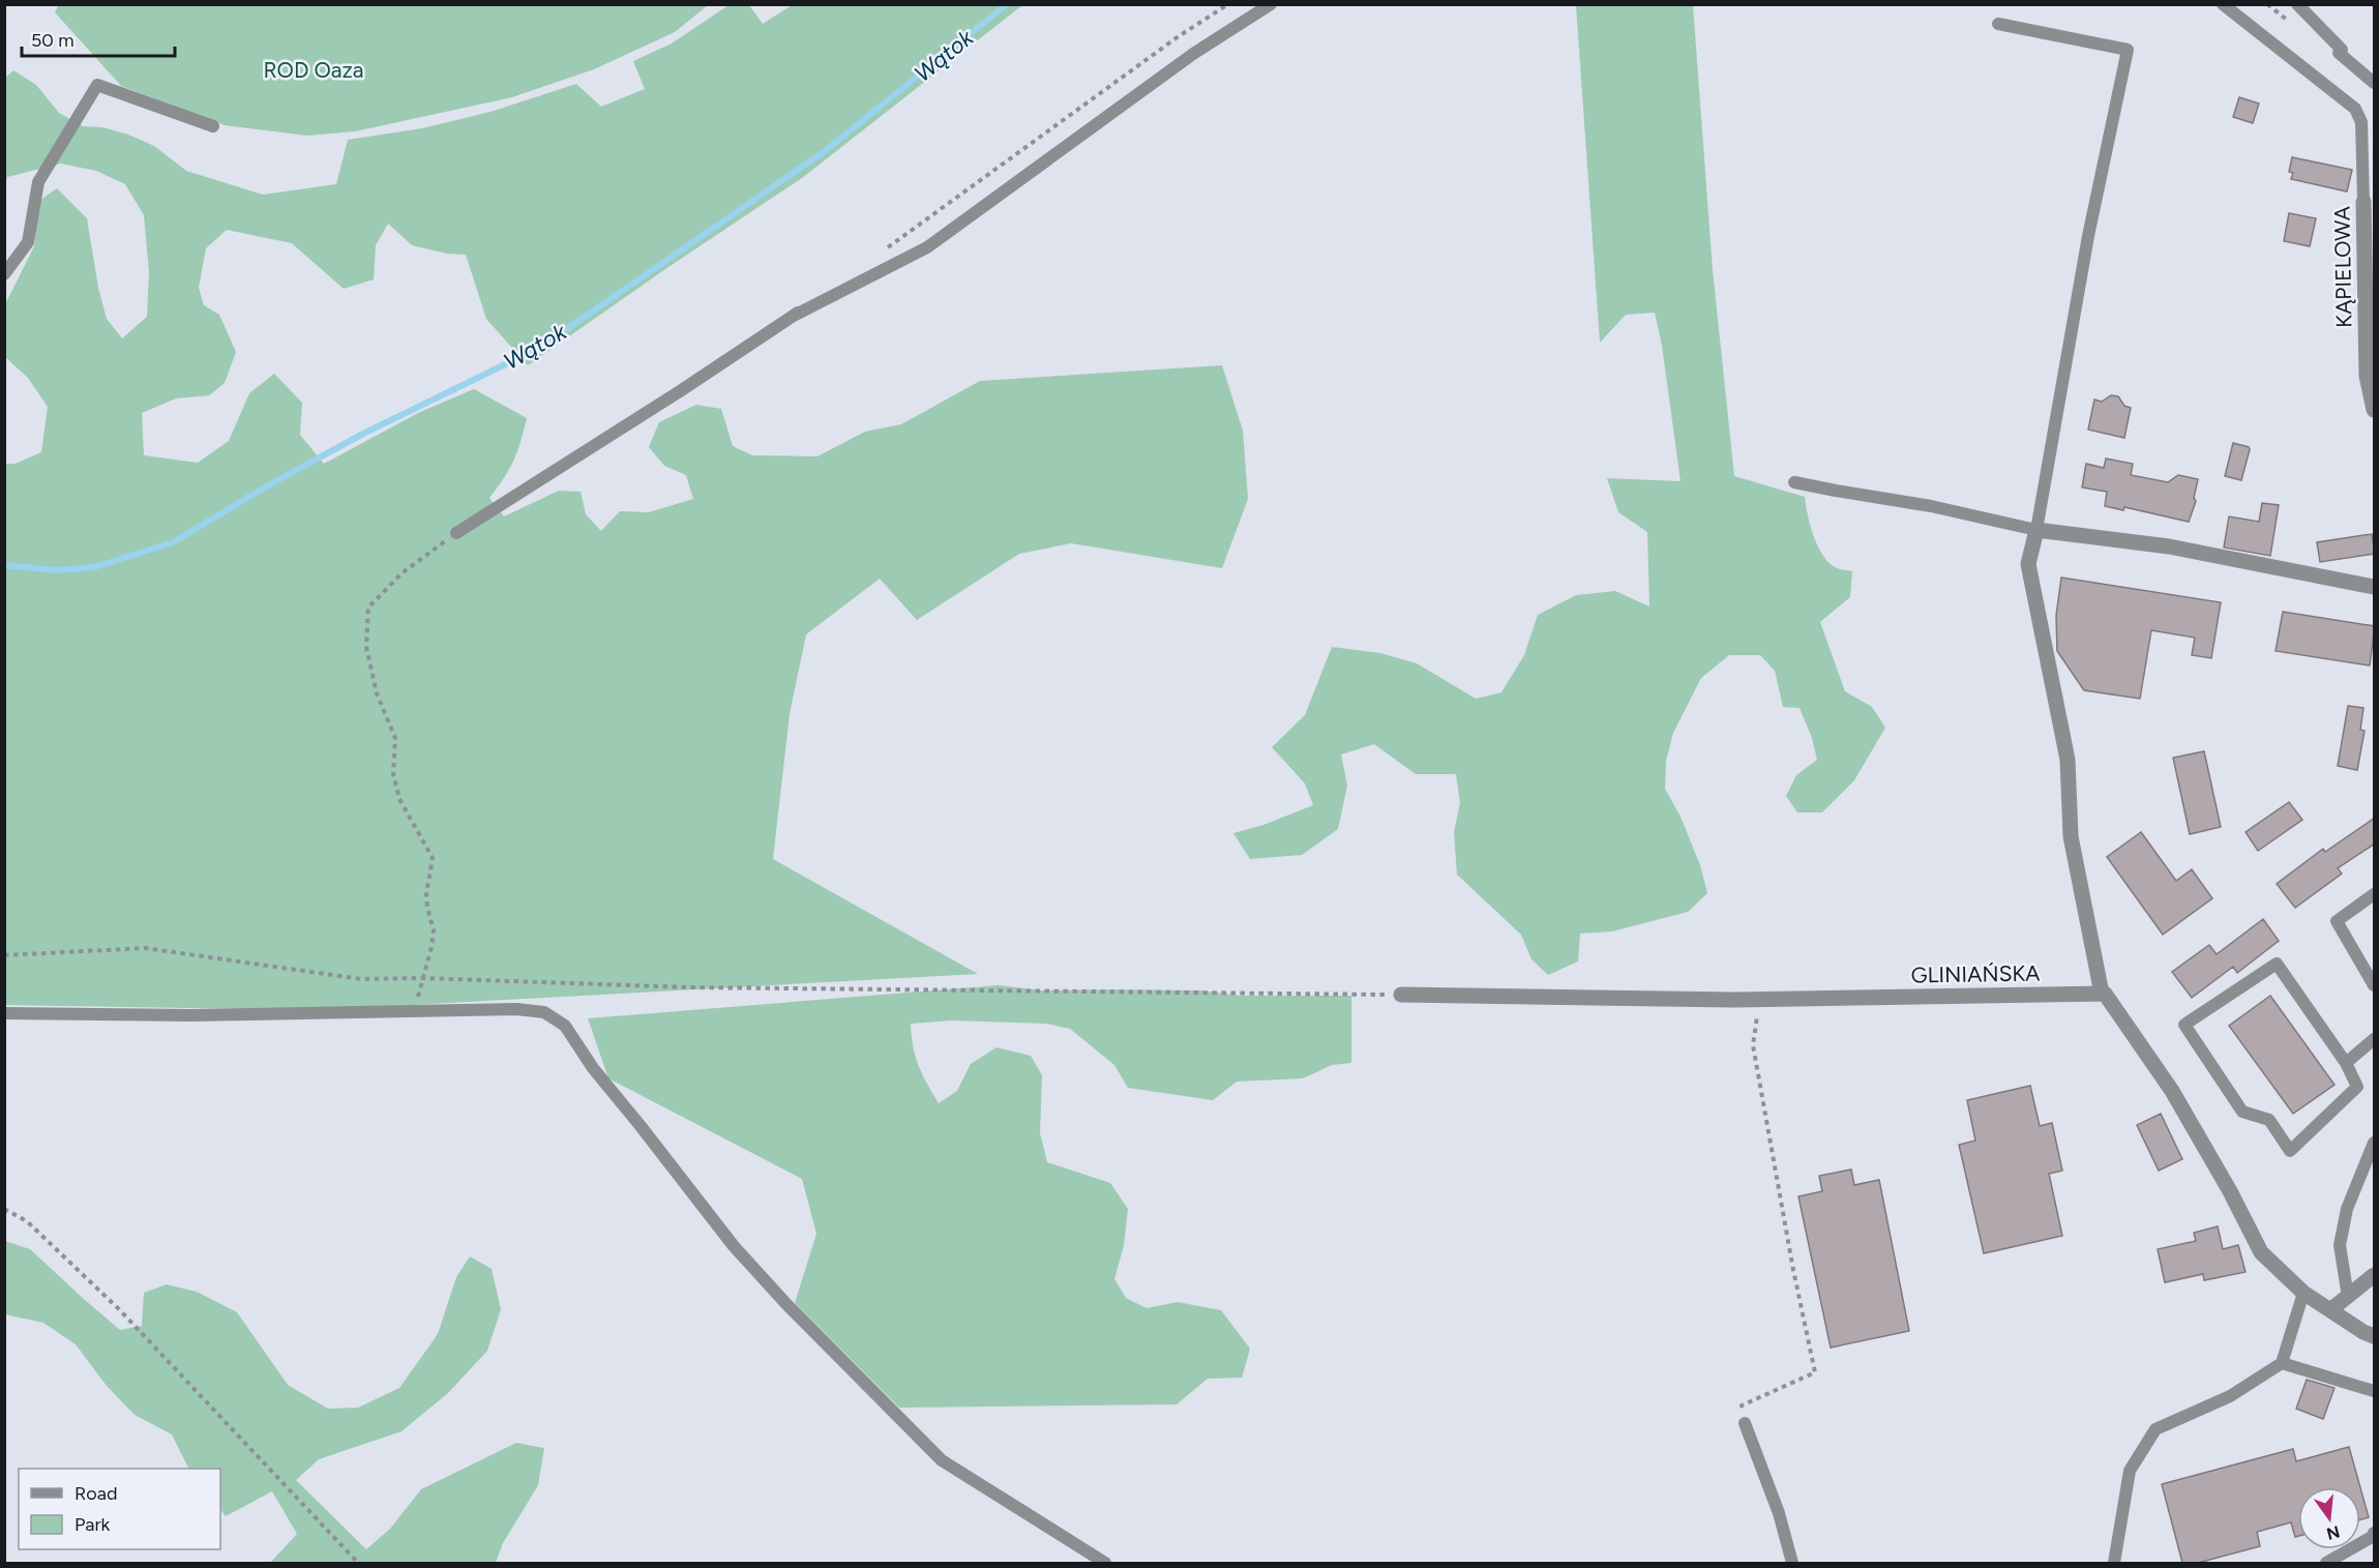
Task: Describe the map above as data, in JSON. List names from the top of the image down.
{
  "streets": {
    "street": ["KĄPIELOWA", "GLINIAŃSKA"]
  },
  "water": ["Wątok"],
  "parks": ["ROD Oaza"],
  "legend": ["Road", "Park"],
  "scale_bar": "50 m",
  "north": "bottom"
}
